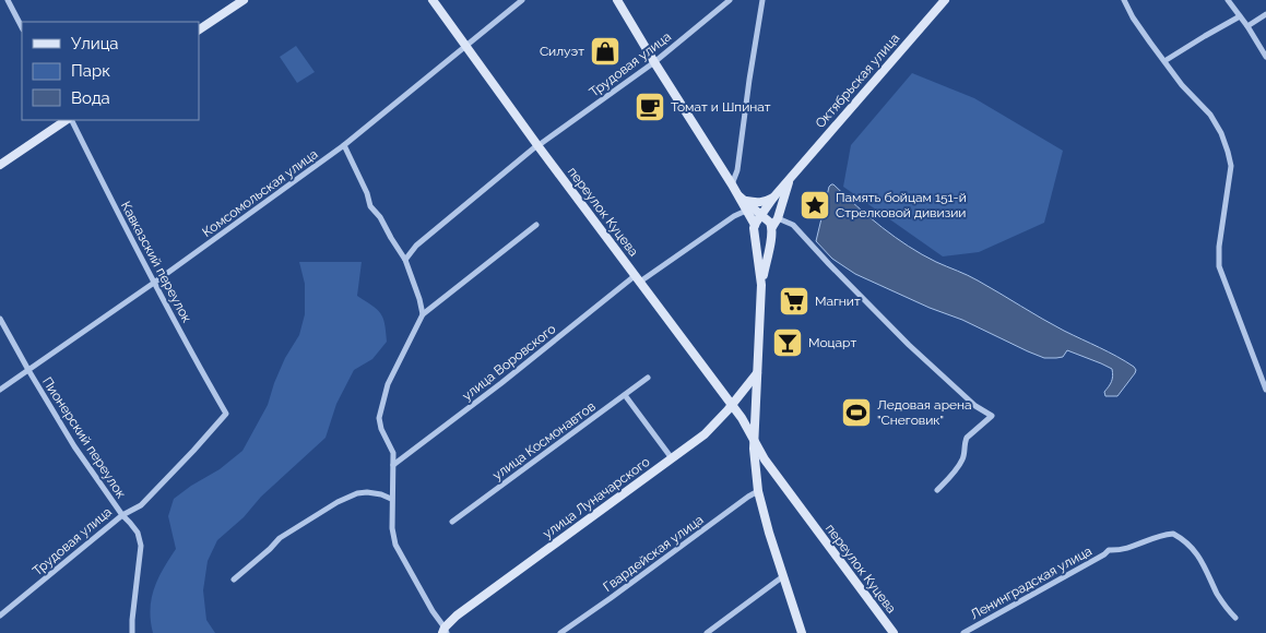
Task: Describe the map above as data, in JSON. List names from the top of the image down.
{
  "streets": {
    "street": [
      "Трудовая улица",
      "Октябрьская улица",
      "Комсомольская улица",
      "переулок Куцева",
      "Кавказский переулок",
      "улица Воровского",
      "Пионерский переулок",
      "улица Космонавтов",
      "улица Луначарского",
      "Гвардейская улица",
      "Ленинградская улица"
    ]
  },
  "crossings": [
    ["Трудовая улица", "переулок Куцева"],
    ["Трудовая улица", "Кавказский переулок"],
    ["Трудовая улица", "Пионерский переулок"],
    ["Комсомольская улица", "переулок Куцева"],
    ["Комсомольская улица", "Кавказский переулок"],
    ["Комсомольская улица", "Пионерский переулок"],
    ["переулок Куцева", "улица Воровского"],
    ["переулок Куцева", "улица Луначарского"],
    ["переулок Куцева", "Гвардейская улица"]
  ],
  "places": {
    "shop": ["Силуэт"],
    "cafe": ["Томат и Шпинат"],
    "place": ["Память бойцам 151-й Стрелковой дивизии"],
    "supermarket": ["Магнит"],
    "bar": ["Моцарт"],
    "sports": ["Ледовая арена \"Снеговик\""]
  },
  "legend": ["Улица", "Парк", "Вода"]
}
